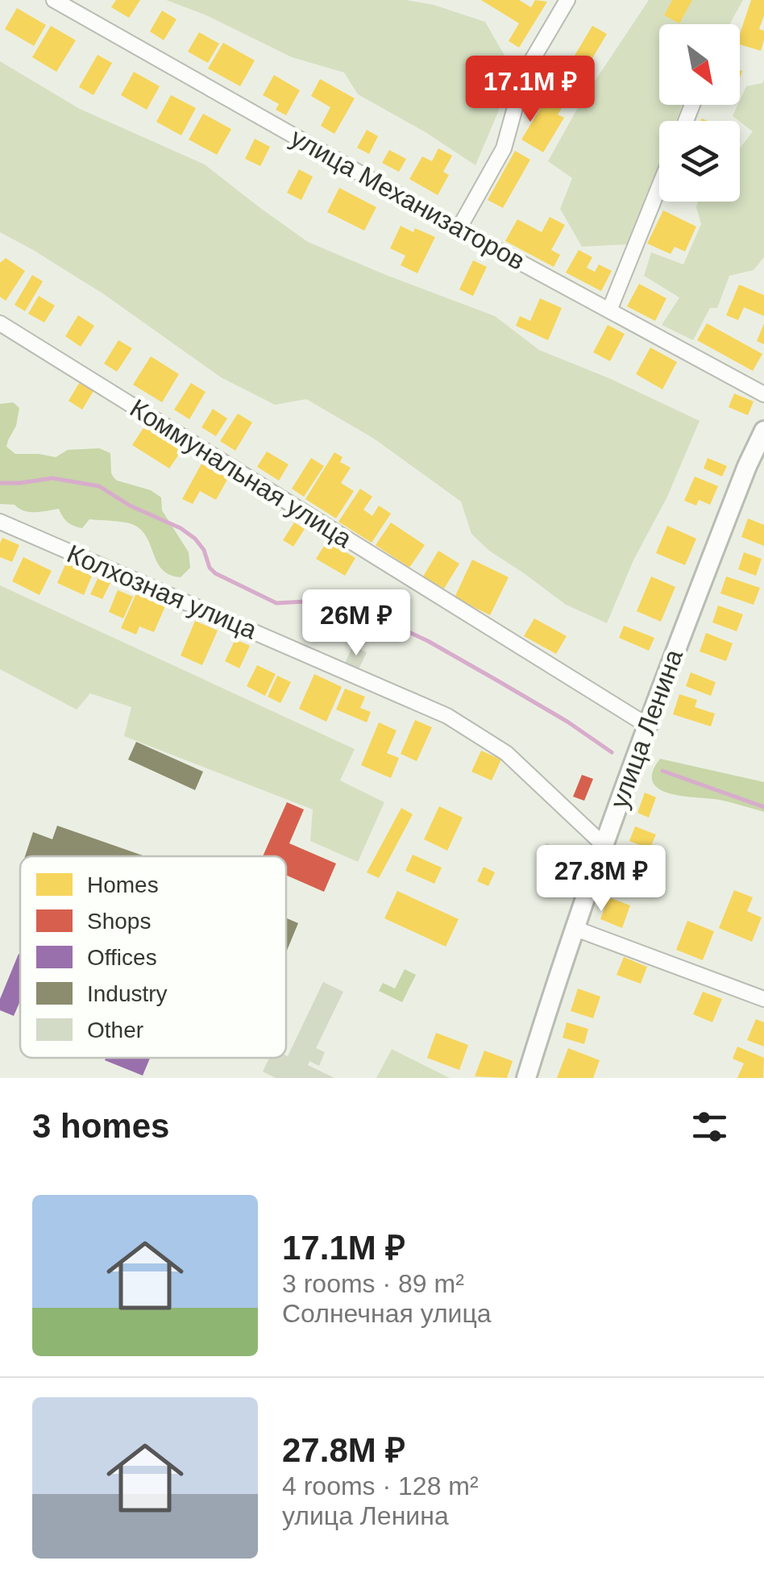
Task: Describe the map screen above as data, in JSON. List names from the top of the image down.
{
  "streets": {
    "street": [
      "улица Механизаторов",
      "Коммунальная улица",
      "Колхозная улица",
      "улица Ленина"
    ]
  },
  "crossings": [
    ["Коммунальная улица", "улица Ленина"],
    ["Колхозная улица", "улица Ленина"]
  ],
  "legend": [
    "Homes",
    "Shops",
    "Offices",
    "Industry",
    "Other"
  ],
  "north": "bottom right",
  "page": {
    "price": ["17.1M ₽", "26M ₽", "27.8M ₽"],
    "heading": "3 homes",
    "list": [
      {
        "name": "17.1M ₽",
        "note": "3 rooms · 89 m² · Солнечная улица"
      },
      {
        "name": "27.8M ₽",
        "note": "4 rooms · 128 m² · улица Ленина"
      }
    ]
  }
}
